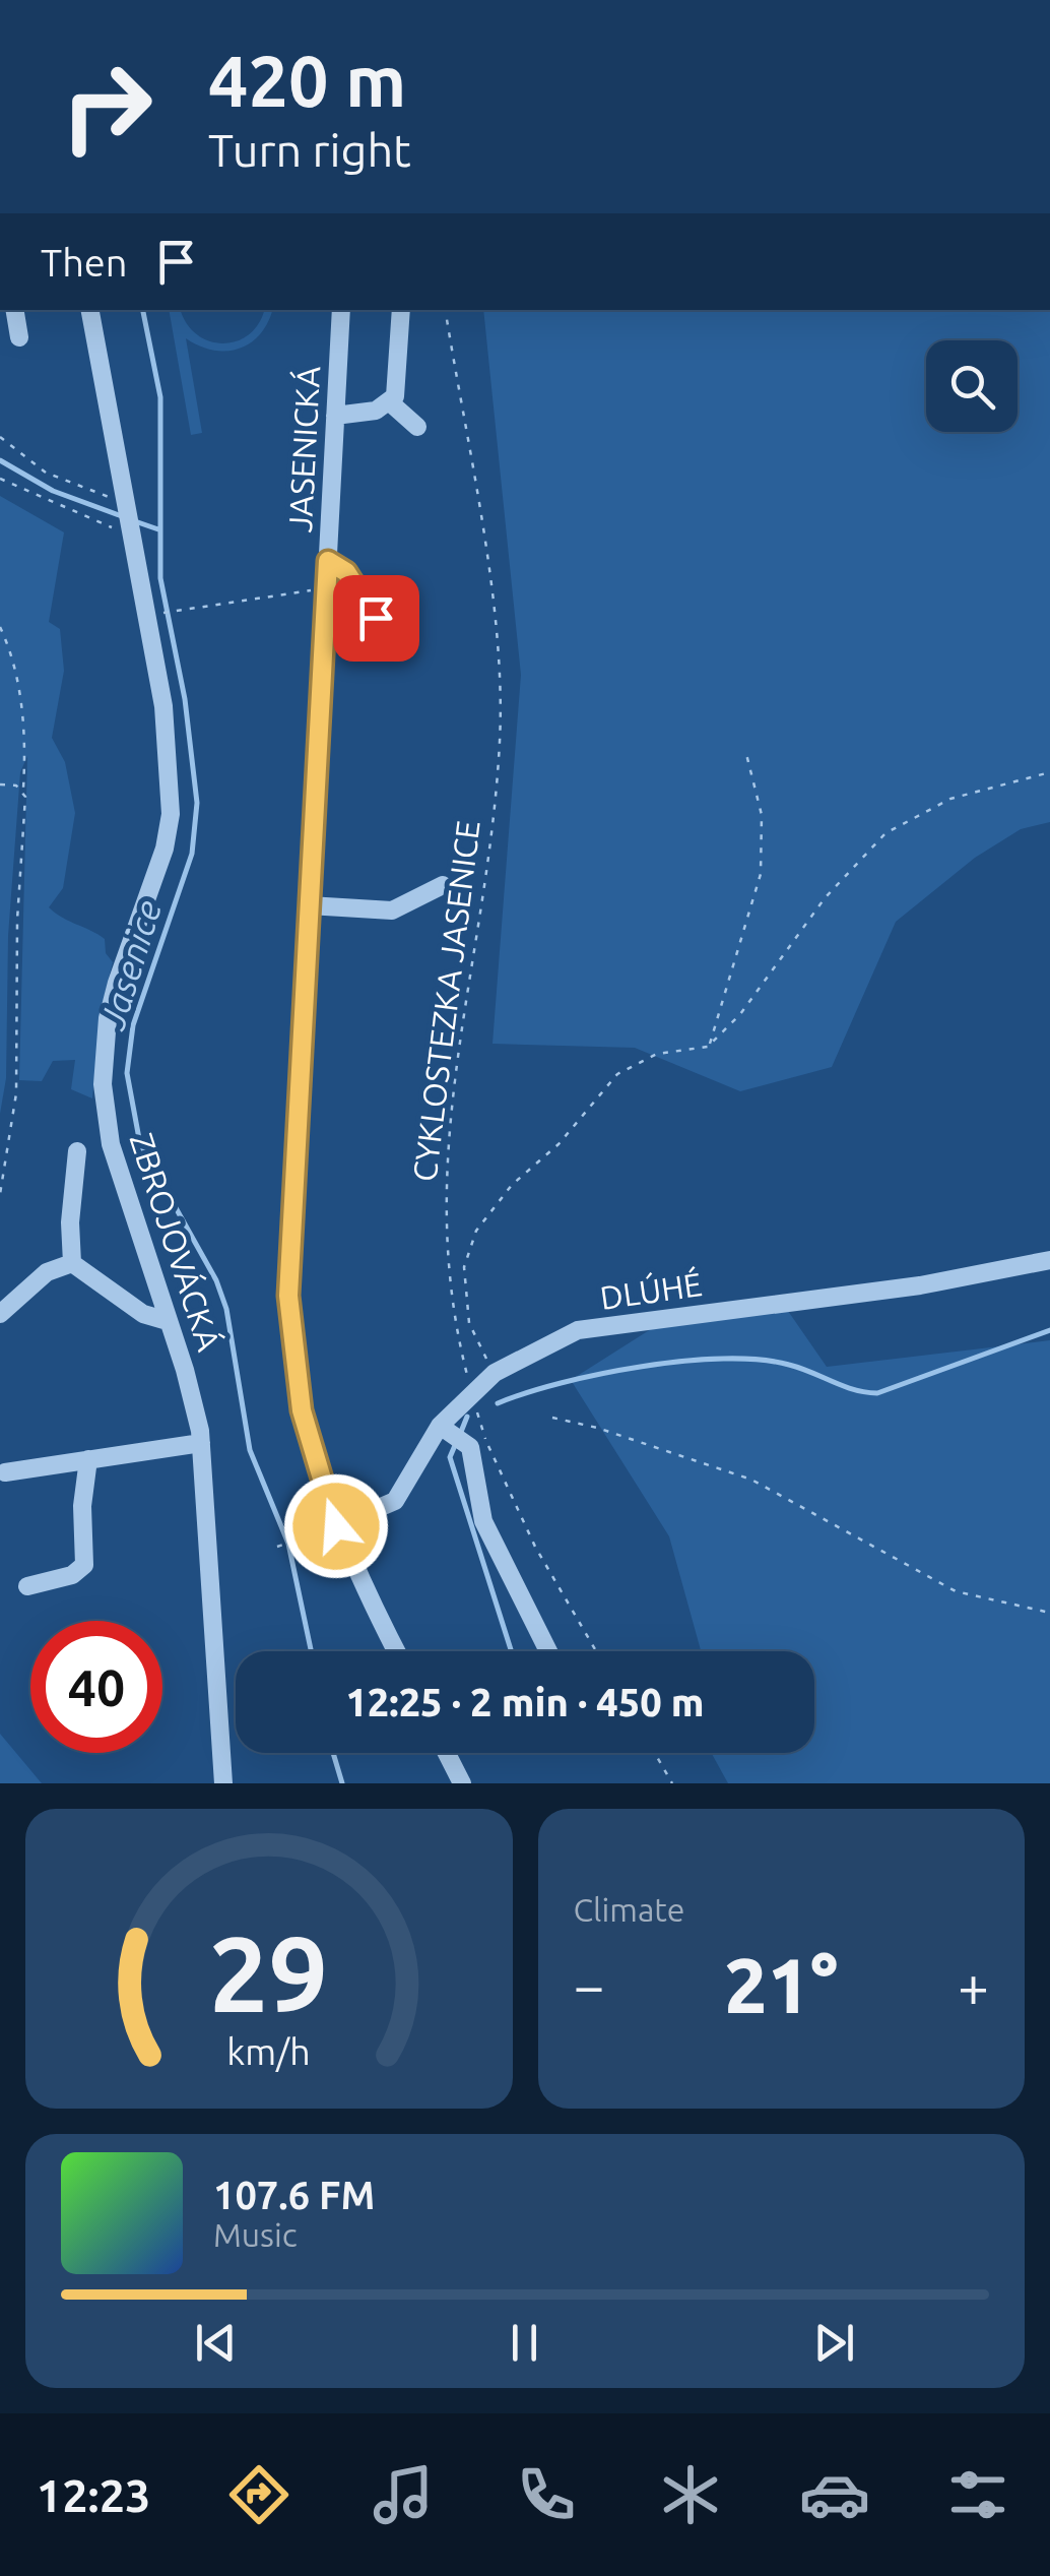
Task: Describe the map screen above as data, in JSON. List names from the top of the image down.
{
  "streets": {
    "street": ["JASENICKÁ", "ZBROJOVÁCKÁ", "DLÚHÉ"],
    "path": ["CYKLOSTEZKA JASENICE"]
  },
  "crossings": [
    ["JASENICKÁ", "DLÚHÉ"],
    ["CYKLOSTEZKA JASENICE", "DLÚHÉ"]
  ],
  "water": ["Jasenice"],
  "page": {
    "turn": ["420 m", "Turn right"],
    "then": "Then",
    "limit": "40",
    "trip": "12:25 · 2 min · 450 m",
    "tile": "Climate",
    "heat": ["−", "21°", "+"],
    "song": ["107.6 FM", "Music"],
    "tabs": "12:23",
    "gauge": ["29", "km/h"]
  }
}
